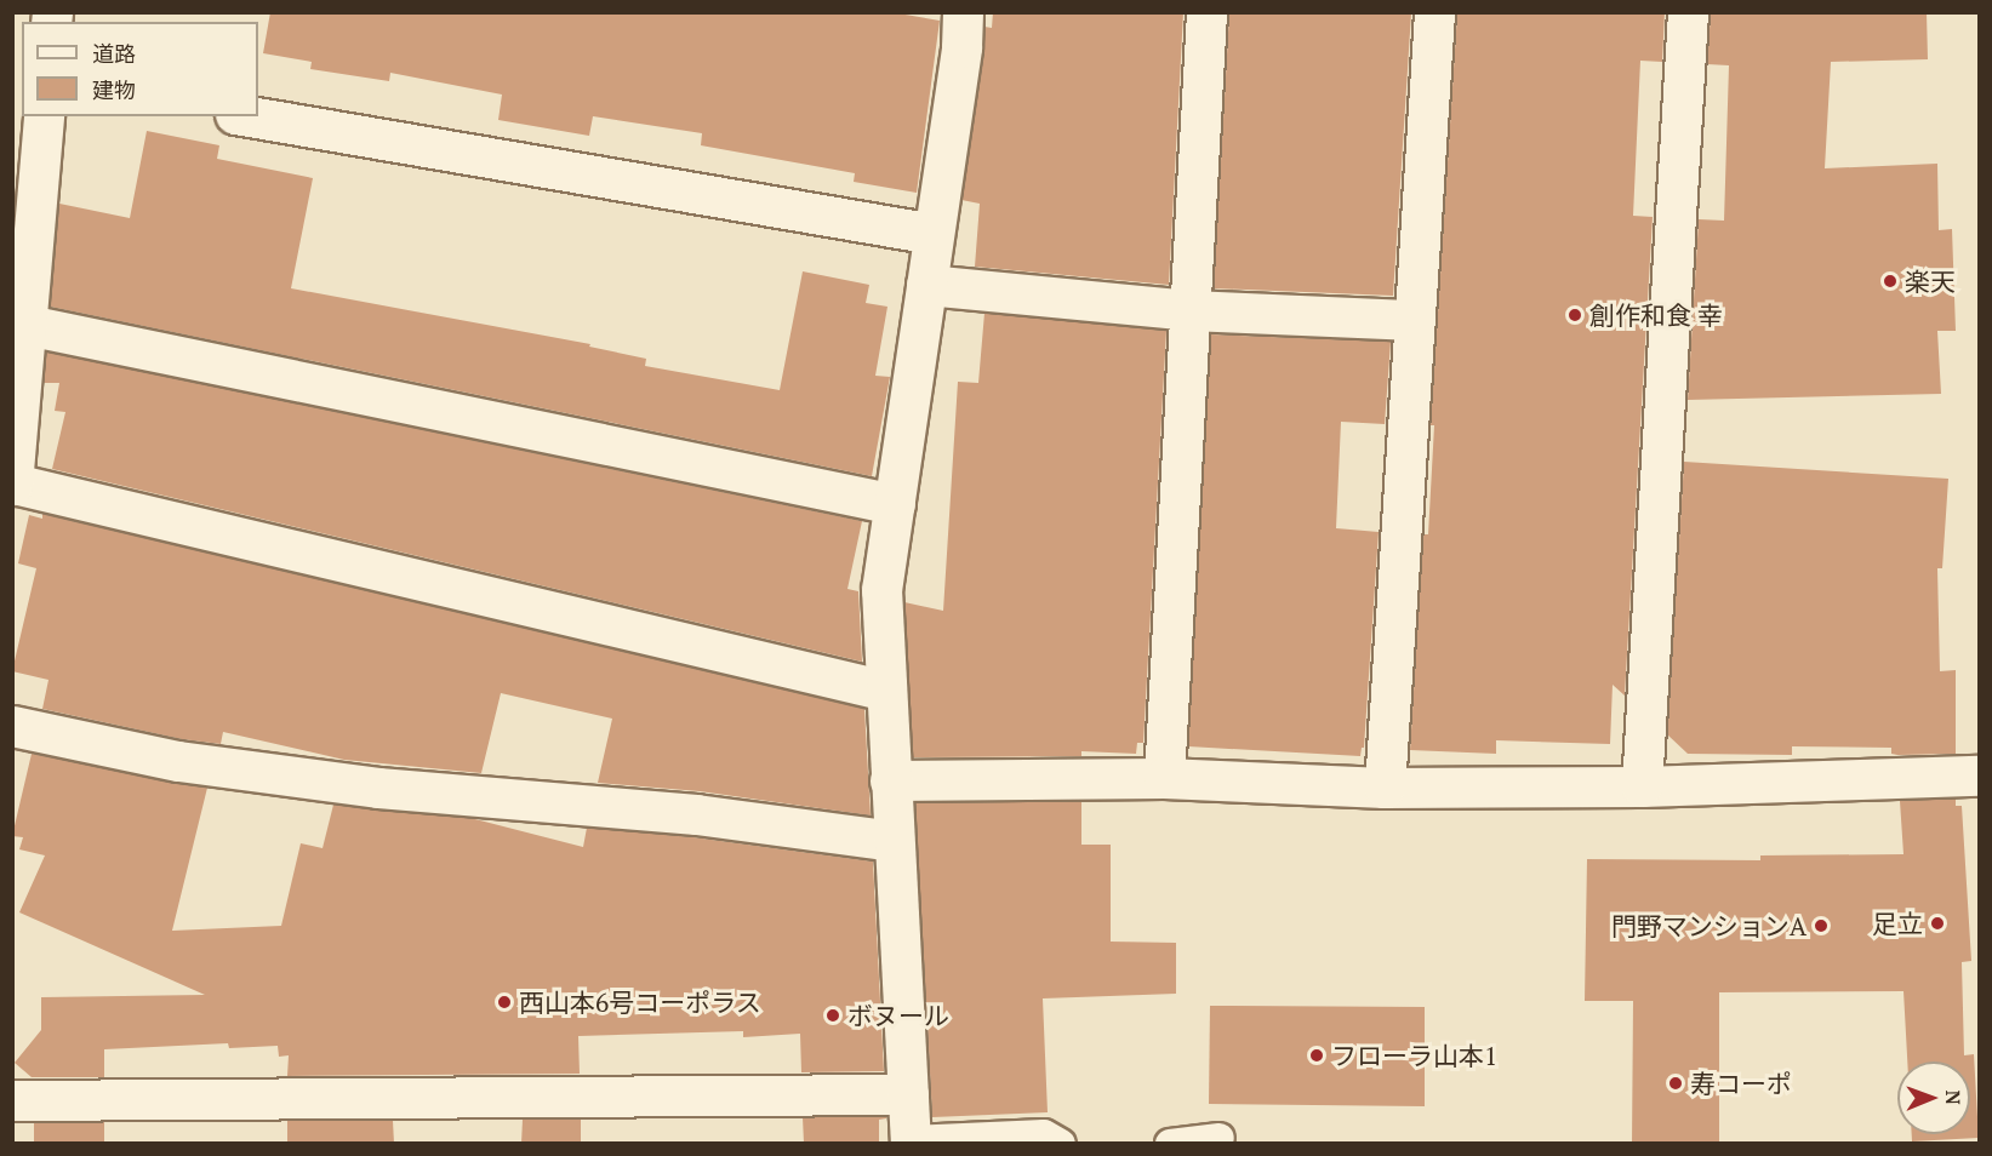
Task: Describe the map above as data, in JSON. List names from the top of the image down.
{
  "places": [
    "楽天",
    "創作和食 幸",
    "足立",
    "門野マンションA",
    "西山本6号コーポラス",
    "ボヌール",
    "フローラ山本1",
    "寿コーポ"
  ],
  "legend": ["道路", "建物"],
  "north": "right"
}
